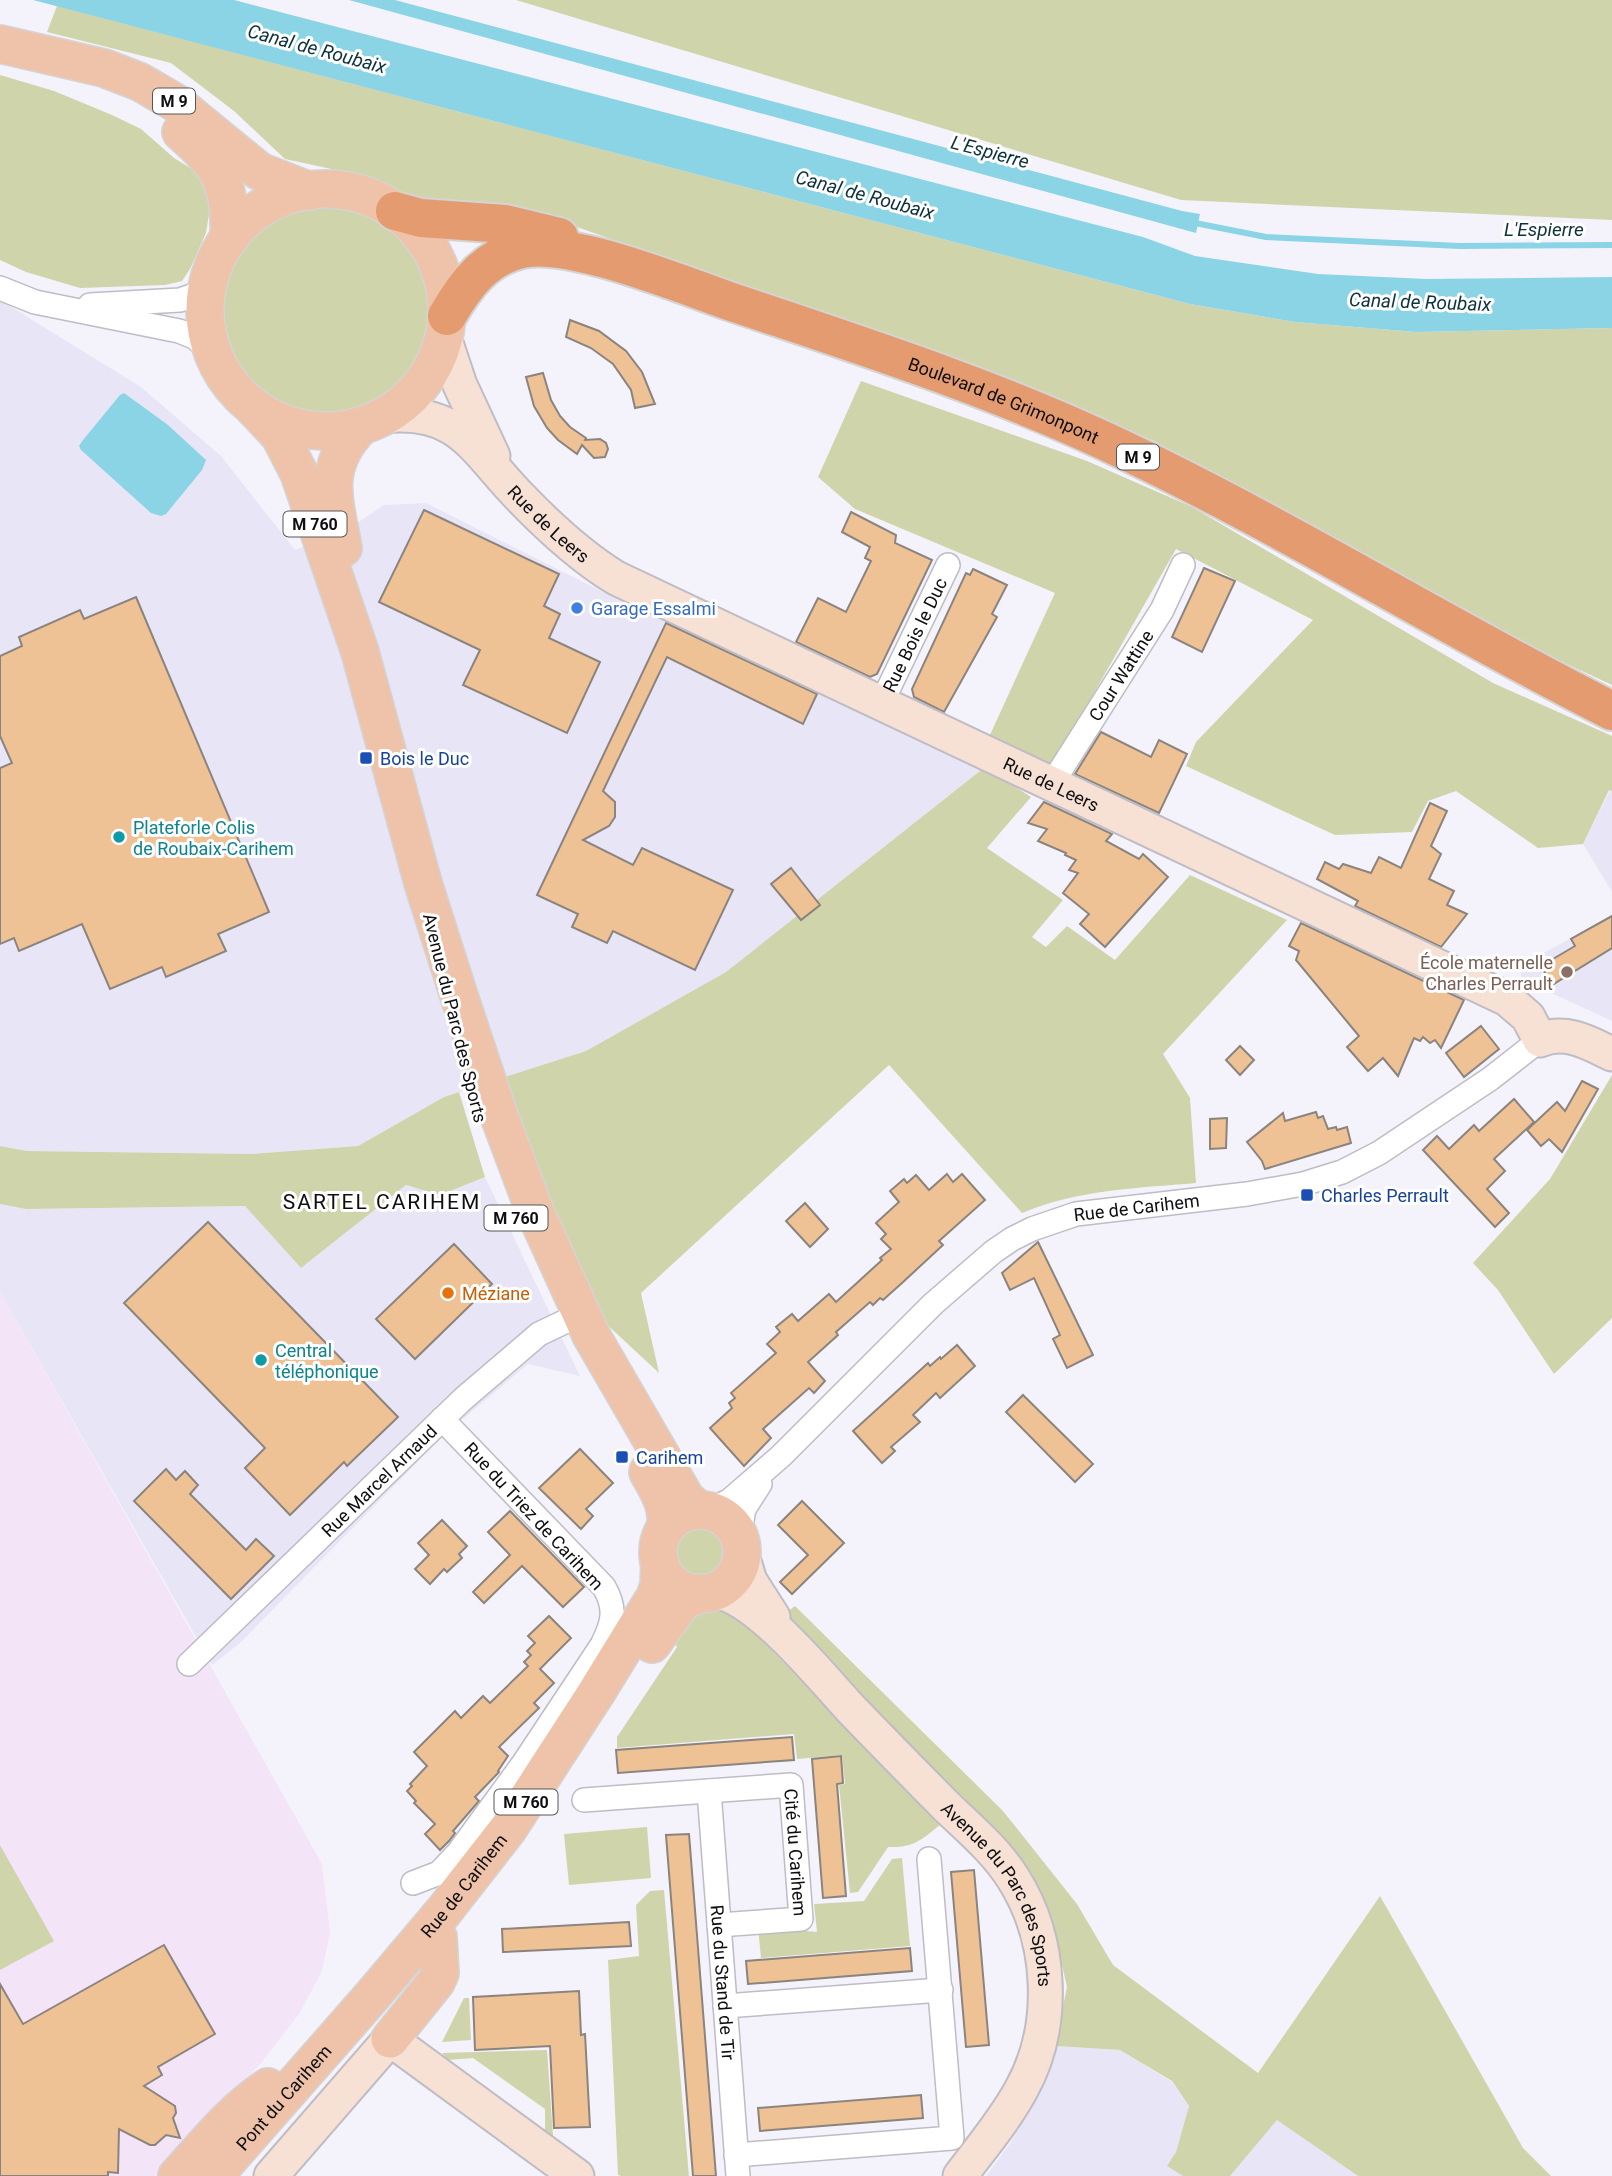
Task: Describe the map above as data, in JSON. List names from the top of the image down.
{
  "streets": {
    "highway": ["M 9", "Boulevard de Grimonpont"],
    "main road": [
      "M 760",
      "Avenue du Parc des Sports",
      "Rue de Carihem",
      "Pont du Carihem"
    ],
    "street": [
      "Rue de Leers",
      "Rue Bois le Duc",
      "Cour Wattine",
      "Rue Marcel Arnaud",
      "Rue du Triez de Carihem",
      "Cité du Carihem",
      "Rue du Stand de Tir"
    ]
  },
  "crossings": [
    ["M 9", "Boulevard de Grimonpont"],
    ["M 9", "Rue de Leers"],
    ["M 9", "Avenue du Parc des Sports"],
    ["Boulevard de Grimonpont", "Rue de Leers"],
    ["Boulevard de Grimonpont", "Avenue du Parc des Sports"],
    ["Rue de Leers", "Rue Bois le Duc"],
    ["Rue de Leers", "Cour Wattine"],
    ["Rue de Leers", "Avenue du Parc des Sports"],
    ["Rue de Leers", "Rue de Carihem"],
    ["Avenue du Parc des Sports", "Rue de Carihem"],
    ["Avenue du Parc des Sports", "Rue Marcel Arnaud"],
    ["Rue de Carihem", "Pont du Carihem"],
    ["Rue Marcel Arnaud", "Rue du Triez de Carihem"],
    ["Cité du Carihem", "Rue du Stand de Tir"]
  ],
  "districts": ["SARTEL CARIHEM"],
  "water": ["Canal de Roubaix", "L'Espierre"],
  "places": {
    "other": [
      "Garage Essalmi",
      "Plateforle Colis de Roubaix-Carihem",
      "École maternelle Charles Perrault",
      "Méziane",
      "Central téléphonique"
    ],
    "transit": ["Bois le Duc", "Charles Perrault", "Carihem"]
  }
}
